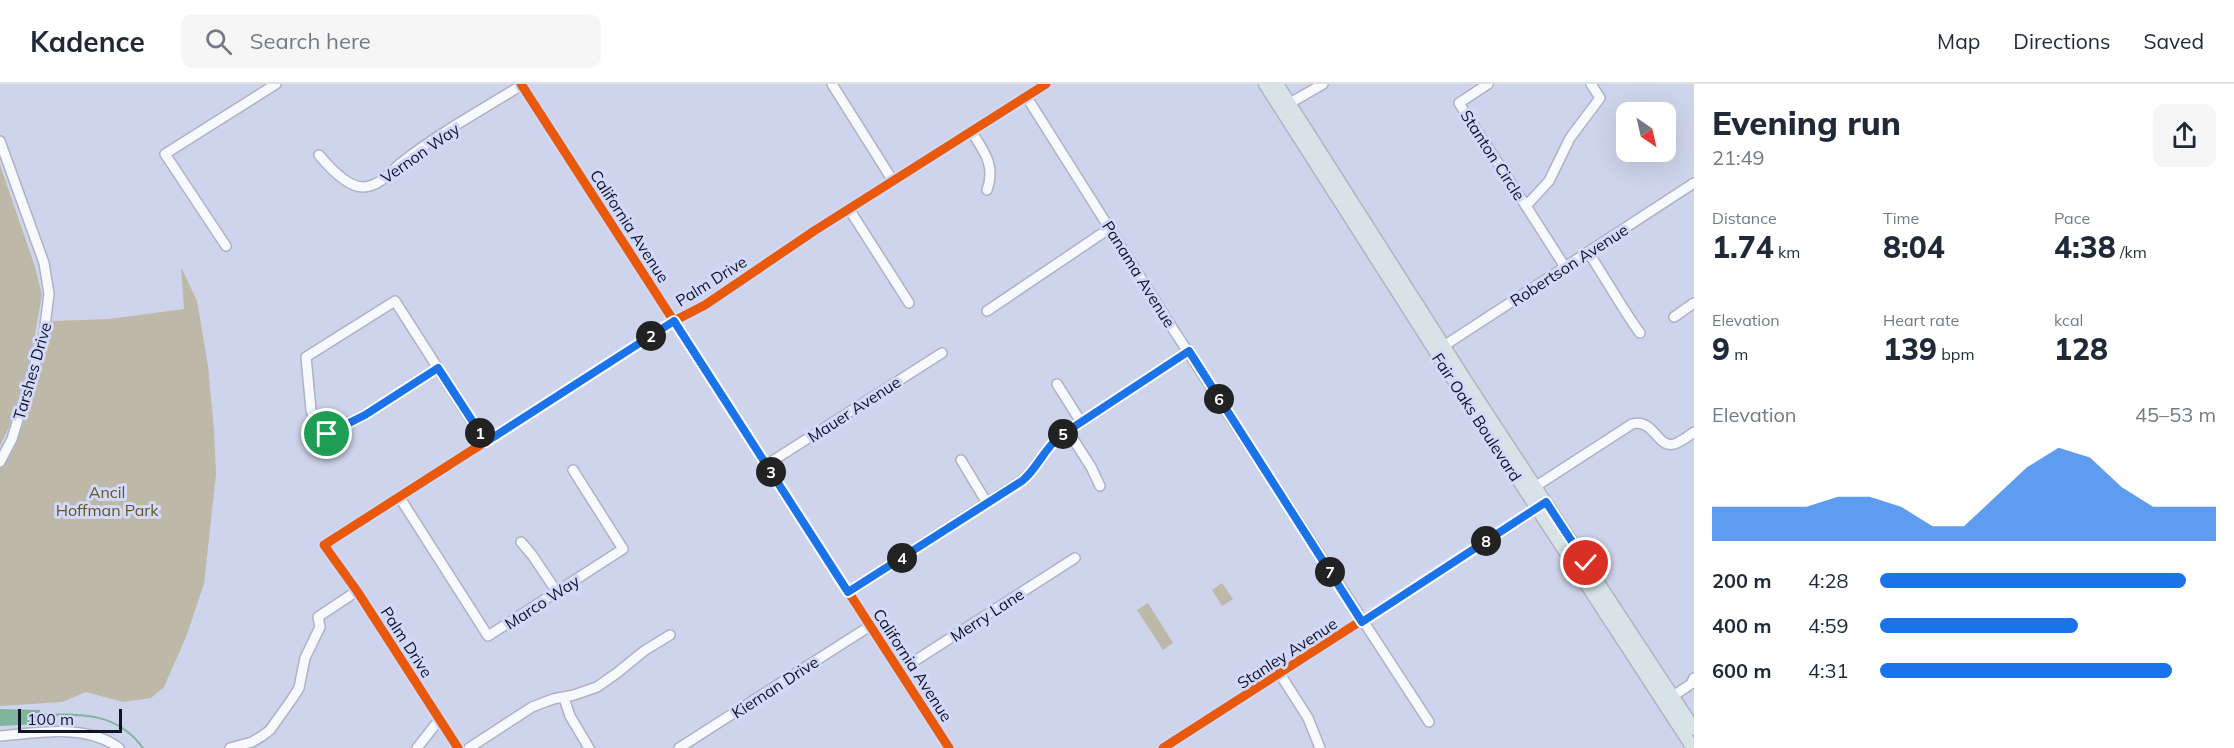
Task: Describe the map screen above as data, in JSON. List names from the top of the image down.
{
  "streets": {
    "main road": ["Fair Oaks Boulevard"],
    "street": [
      "Vernon Way",
      "Stanton Circle",
      "California Avenue",
      "Robertson Avenue",
      "Panama Avenue",
      "Palm Drive",
      "Tarshes Drive",
      "Mauer Avenue",
      "Marco Way",
      "Merry Lane",
      "Stanley Avenue",
      "Kiernan Drive"
    ]
  },
  "crossings": [
    ["Vernon Way", "California Avenue"],
    ["Stanton Circle", "Robertson Avenue"],
    ["California Avenue", "Palm Drive"],
    ["California Avenue", "Mauer Avenue"],
    ["California Avenue", "Merry Lane"],
    ["California Avenue", "Kiernan Drive"],
    ["Robertson Avenue", "Fair Oaks Boulevard"],
    ["Panama Avenue", "Palm Drive"],
    ["Panama Avenue", "Stanley Avenue"],
    ["Palm Drive", "Marco Way"],
    ["Fair Oaks Boulevard", "Stanley Avenue"]
  ],
  "parks": ["Ancil Hoffman Park"],
  "scale_bar": "100 m",
  "north": "bottom right",
  "page": {
    "header": "Kadence",
    "search": "Search here",
    "nav": ["Map", "Directions", "Saved"],
    "heading": ["Evening run", "21:49"],
    "stats": [
      ["Distance", "1.74 km"],
      ["Time", "8:04"],
      ["Pace", "4:38 /km"],
      ["Elevation", "9 m"],
      ["Heart rate", "139 bpm"],
      ["kcal", "128"]
    ],
    "pins": [
      "2",
      "6",
      "1",
      "5",
      "3",
      "8",
      "4",
      "7"
    ],
    "chart": ["Elevation", "45–53 m"],
    "list": [
      {
        "name": "200 m",
        "note": "4:28"
      },
      {
        "name": "400 m",
        "note": "4:59"
      },
      {
        "name": "600 m",
        "note": "4:31"
      }
    ],
    "scale": "100 m"
  }
}
